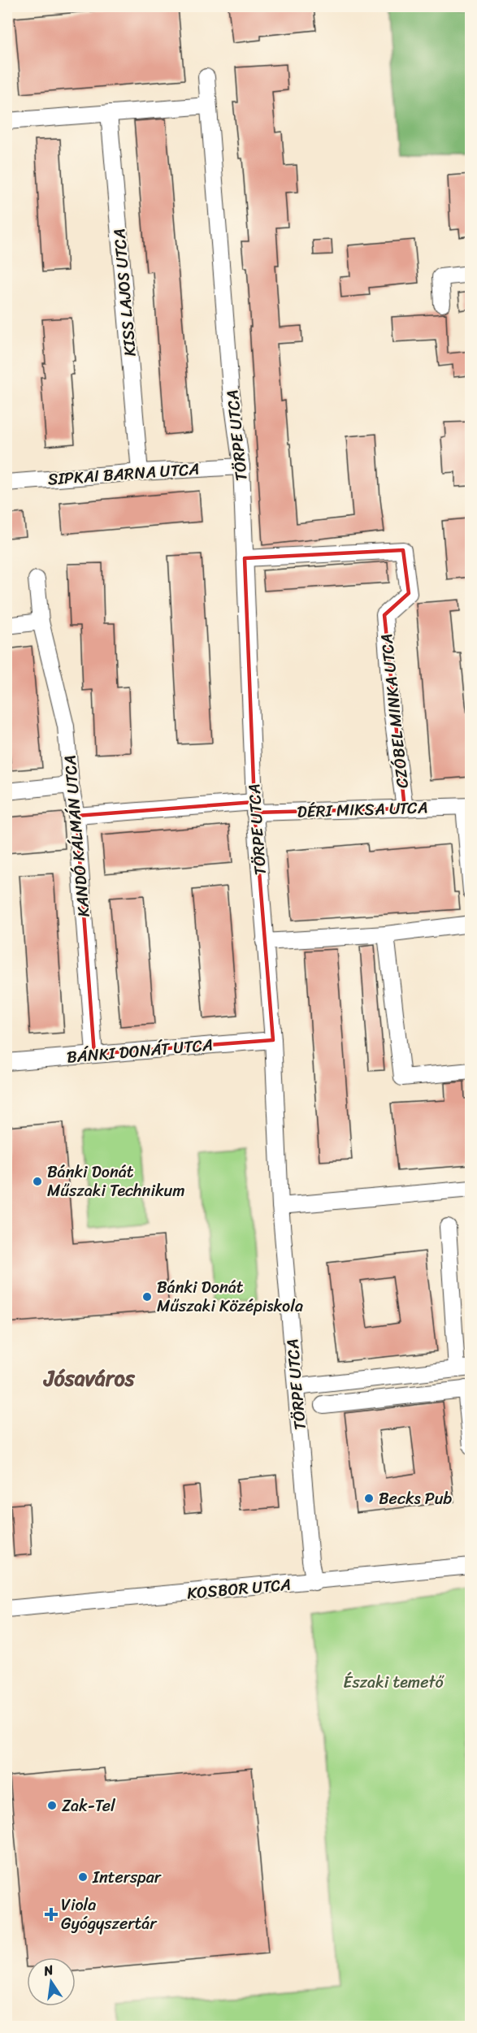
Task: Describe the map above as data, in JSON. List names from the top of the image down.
{
  "streets": {
    "street": [
      "KISS LAJOS UTCA",
      "TÖRPE UTCA",
      "SIPKAI BARNA UTCA",
      "CZÓBEL MINKA UTCA",
      "DÉRI MIKSA UTCA",
      "KANDÓ KÁLMÁN UTCA",
      "BÁNKI DONÁT UTCA",
      "KOSBOR UTCA"
    ]
  },
  "crossings": [
    ["KISS LAJOS UTCA", "SIPKAI BARNA UTCA"],
    ["TÖRPE UTCA", "SIPKAI BARNA UTCA"],
    ["TÖRPE UTCA", "CZÓBEL MINKA UTCA"],
    ["TÖRPE UTCA", "DÉRI MIKSA UTCA"],
    ["TÖRPE UTCA", "BÁNKI DONÁT UTCA"],
    ["TÖRPE UTCA", "KOSBOR UTCA"],
    ["CZÓBEL MINKA UTCA", "DÉRI MIKSA UTCA"],
    ["DÉRI MIKSA UTCA", "KANDÓ KÁLMÁN UTCA"],
    ["KANDÓ KÁLMÁN UTCA", "BÁNKI DONÁT UTCA"]
  ],
  "districts": ["Jósaváros"],
  "parks": ["Északi temető"],
  "places": {
    "other": [
      "Bánki Donát Műszaki Technikum",
      "Bánki Donát Műszaki Középiskola",
      "Becks Pub",
      "Zak-Tel",
      "Interspar"
    ],
    "health": ["Viola Gyógyszertár"]
  },
  "north": "top"
}
